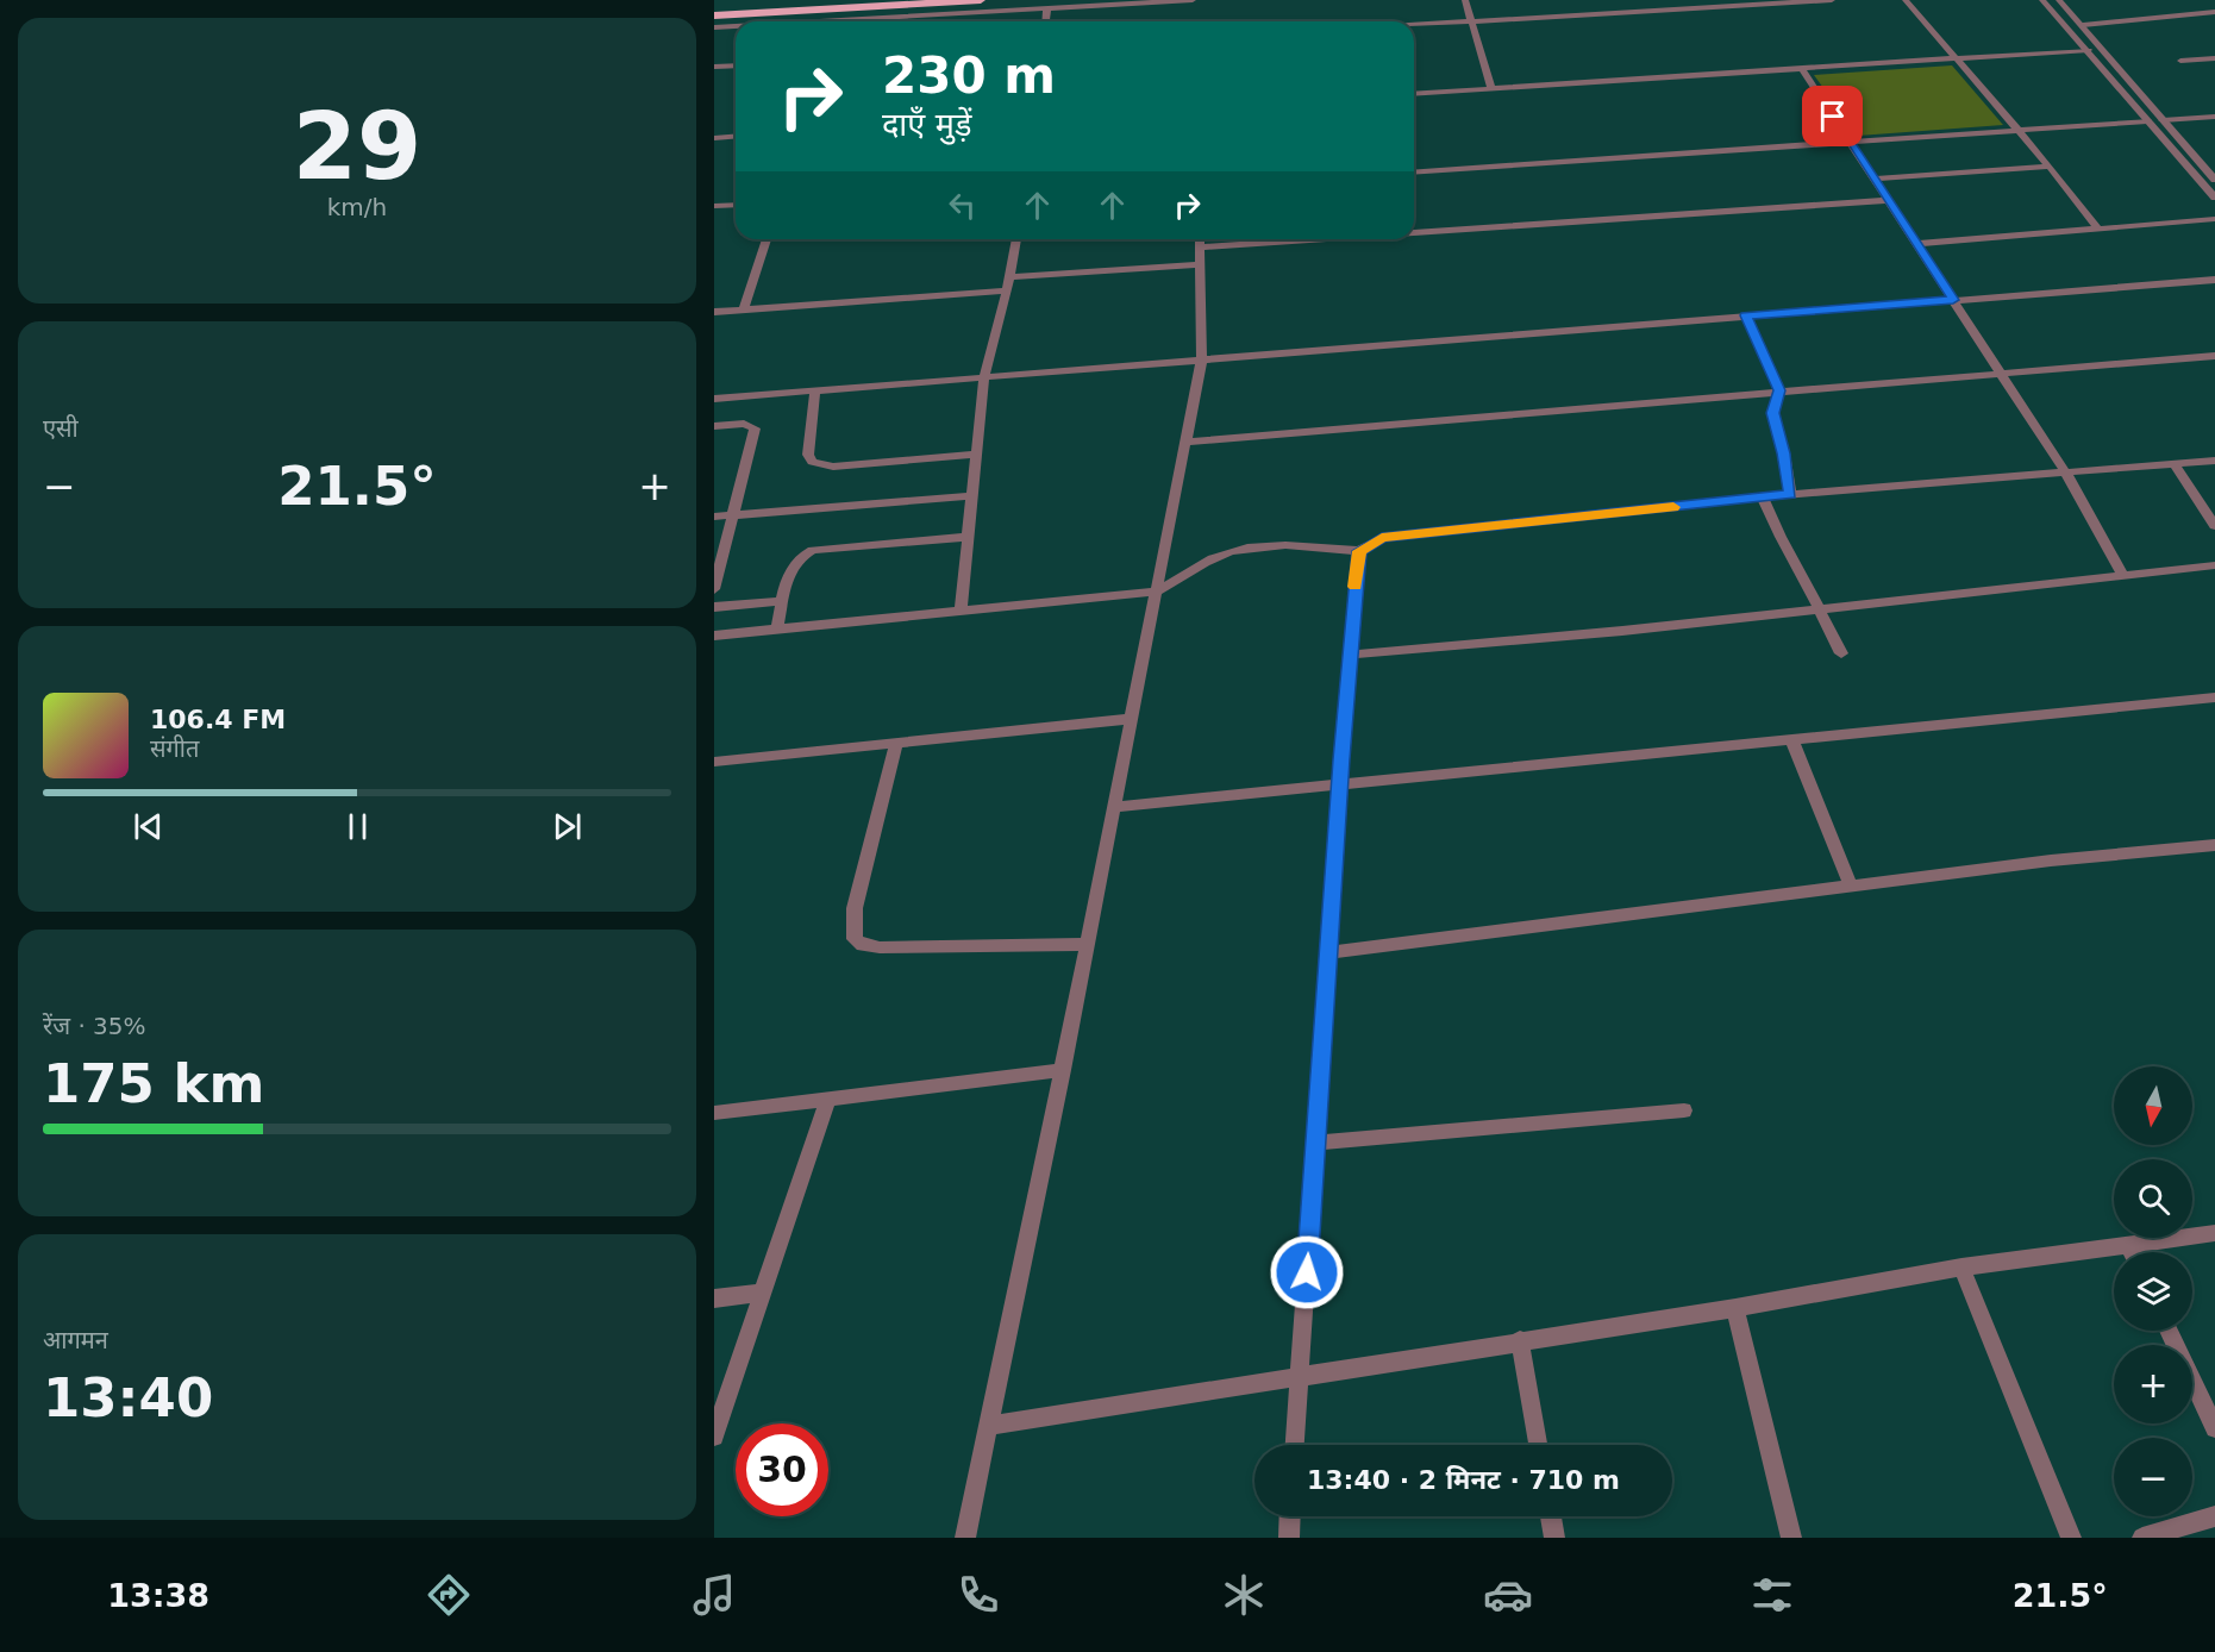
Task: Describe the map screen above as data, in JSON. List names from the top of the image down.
{
  "north": "bottom",
  "page": {
    "tile": [
      ["29", "km/h"],
      "एसी",
      ["रेंज · 35%", "175 km"],
      ["आगमन", "13:40"]
    ],
    "turn": ["230 m", "दाएँ मुड़ें"],
    "heat": ["−", "21.5°", "+"],
    "song": ["106.4 FM", "संगीत"],
    "map_buttons": ["+", "−"],
    "limit": "30",
    "trip": "13:40 · 2 मिनट · 710 m",
    "tabs": ["13:38", "21.5°"]
  }
}
